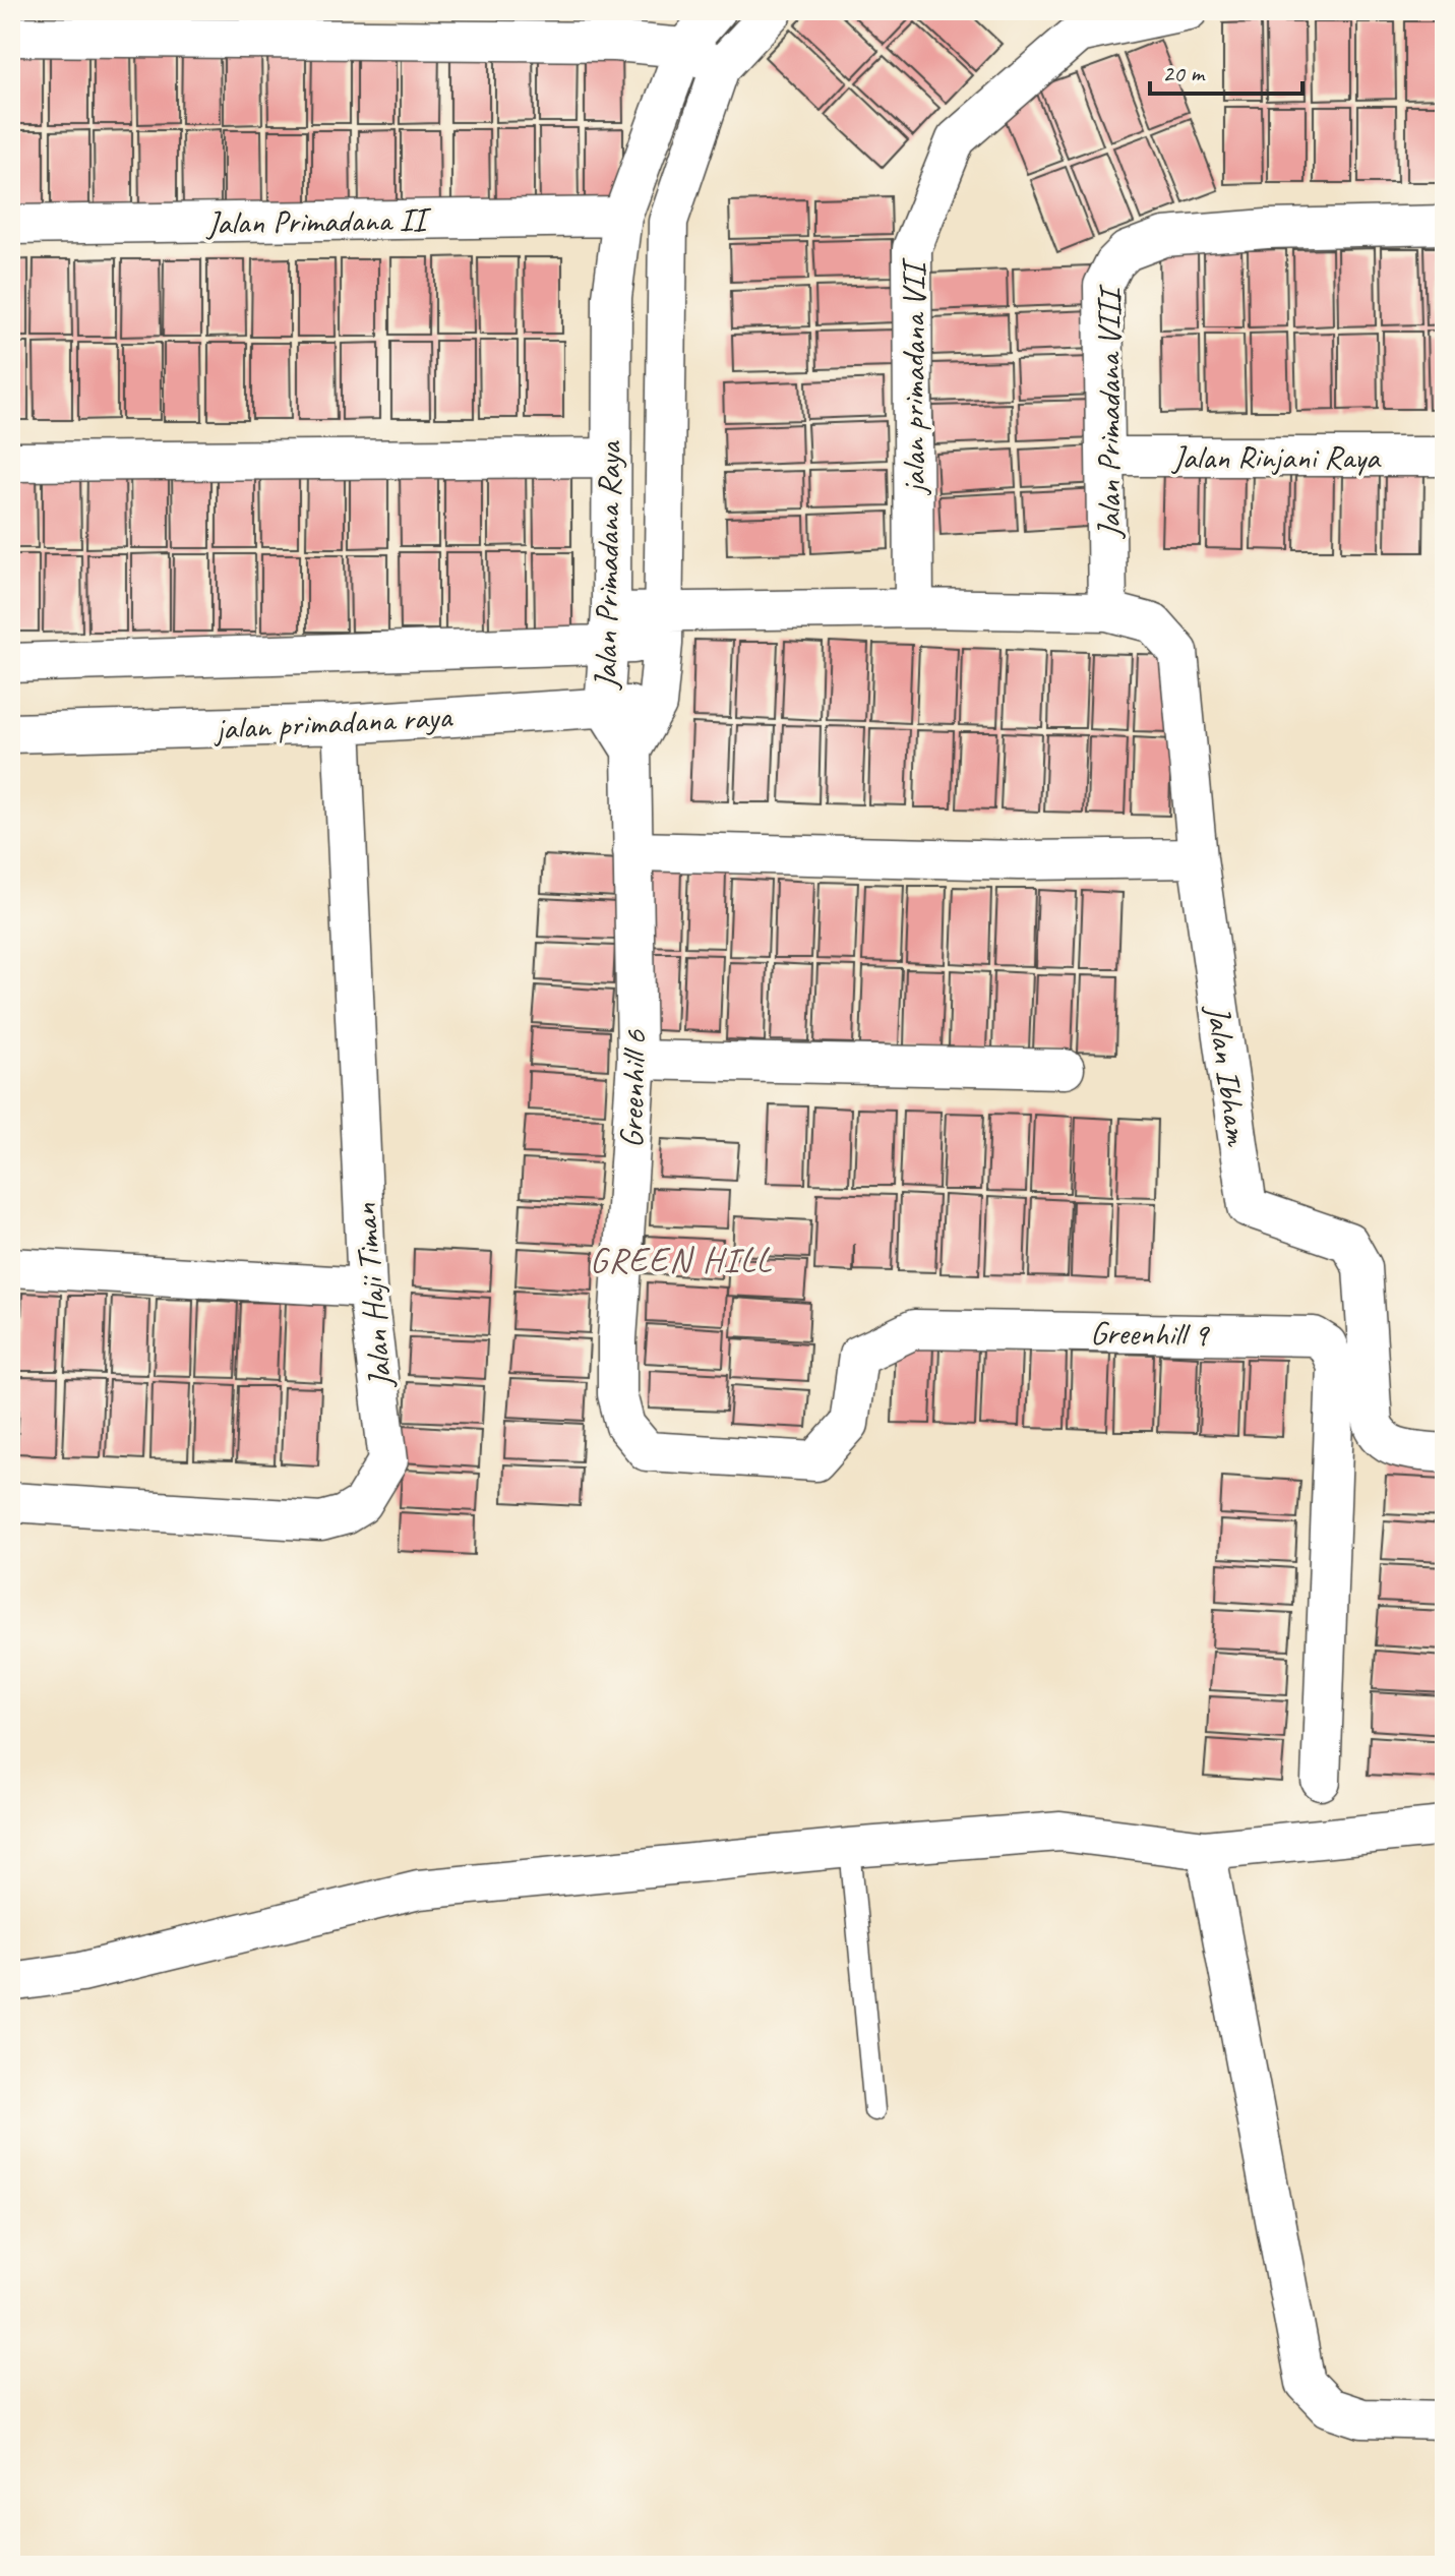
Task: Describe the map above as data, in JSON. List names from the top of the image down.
{
  "streets": {
    "street": [
      "Jalan Primadana II",
      "jalan primadana VII",
      "Jalan Primadana VIII",
      "Jalan Rinjani Raya",
      "Jalan Primadana Raya",
      "jalan primadana raya",
      "Jalan Ibham",
      "Greenhill 6",
      "Jalan Haji Timan",
      "Greenhill 9"
    ]
  },
  "crossings": [
    ["Jalan Primadana II", "Jalan Primadana Raya"],
    ["jalan primadana VII", "Jalan Ibham"],
    ["Jalan Primadana VIII", "Jalan Rinjani Raya"],
    ["Jalan Primadana VIII", "Jalan Ibham"],
    ["Jalan Primadana Raya", "jalan primadana raya"],
    ["Jalan Primadana Raya", "Jalan Ibham"],
    ["Jalan Primadana Raya", "Greenhill 6"],
    ["jalan primadana raya", "Jalan Haji Timan"],
    ["Greenhill 6", "Greenhill 9"]
  ],
  "districts": ["GREEN HILL"],
  "scale_bar": "20 m"
}
